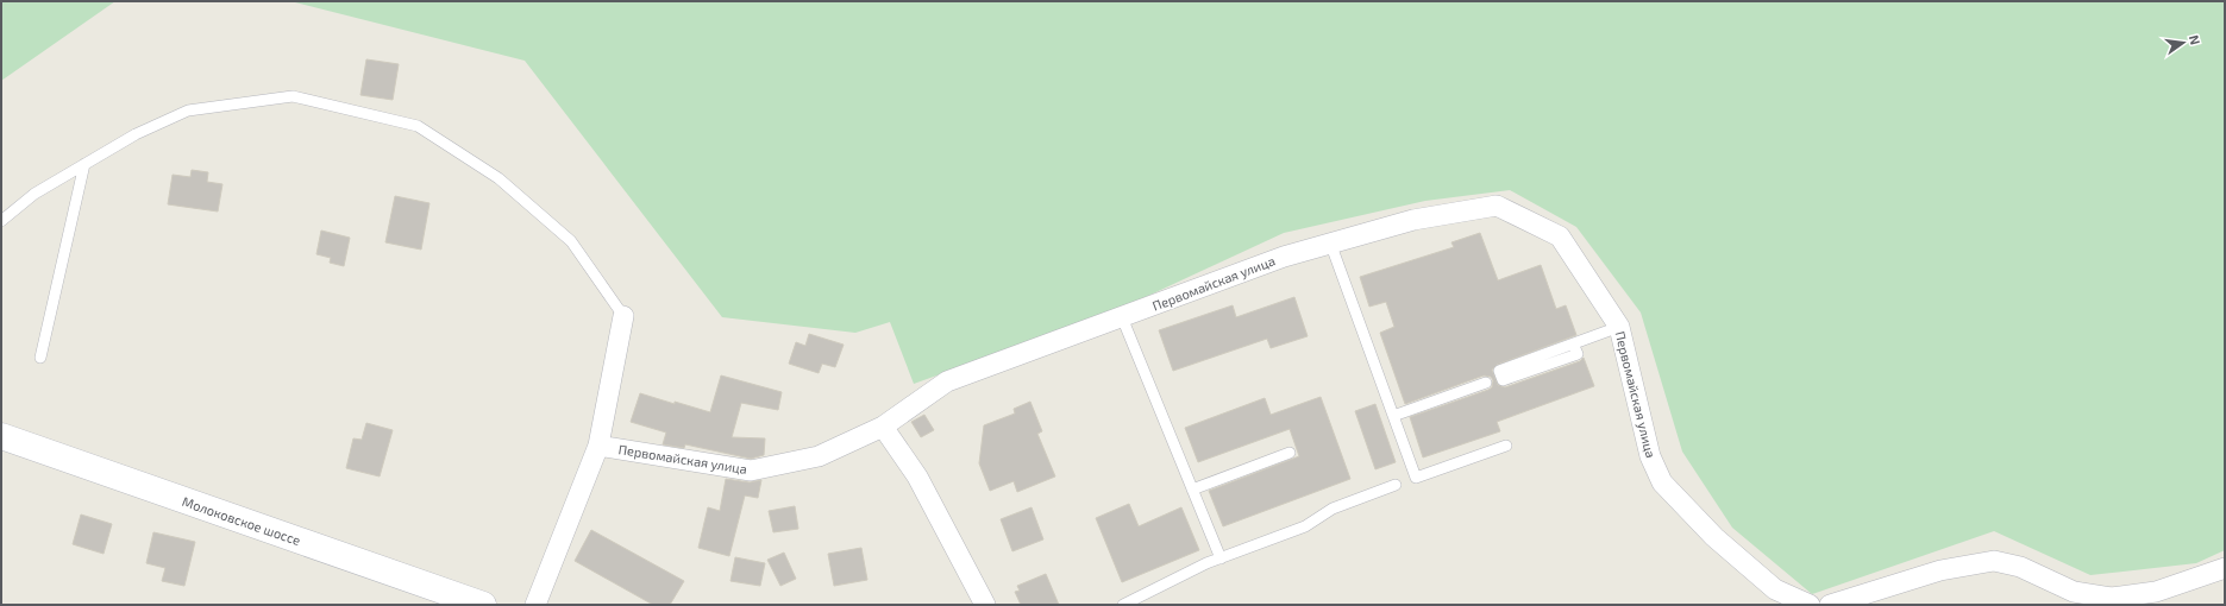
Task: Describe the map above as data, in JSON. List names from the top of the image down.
{
  "streets": {
    "main road": ["Молоковское шоссе"],
    "street": ["Первомайская улица"]
  },
  "north": "right"
}
